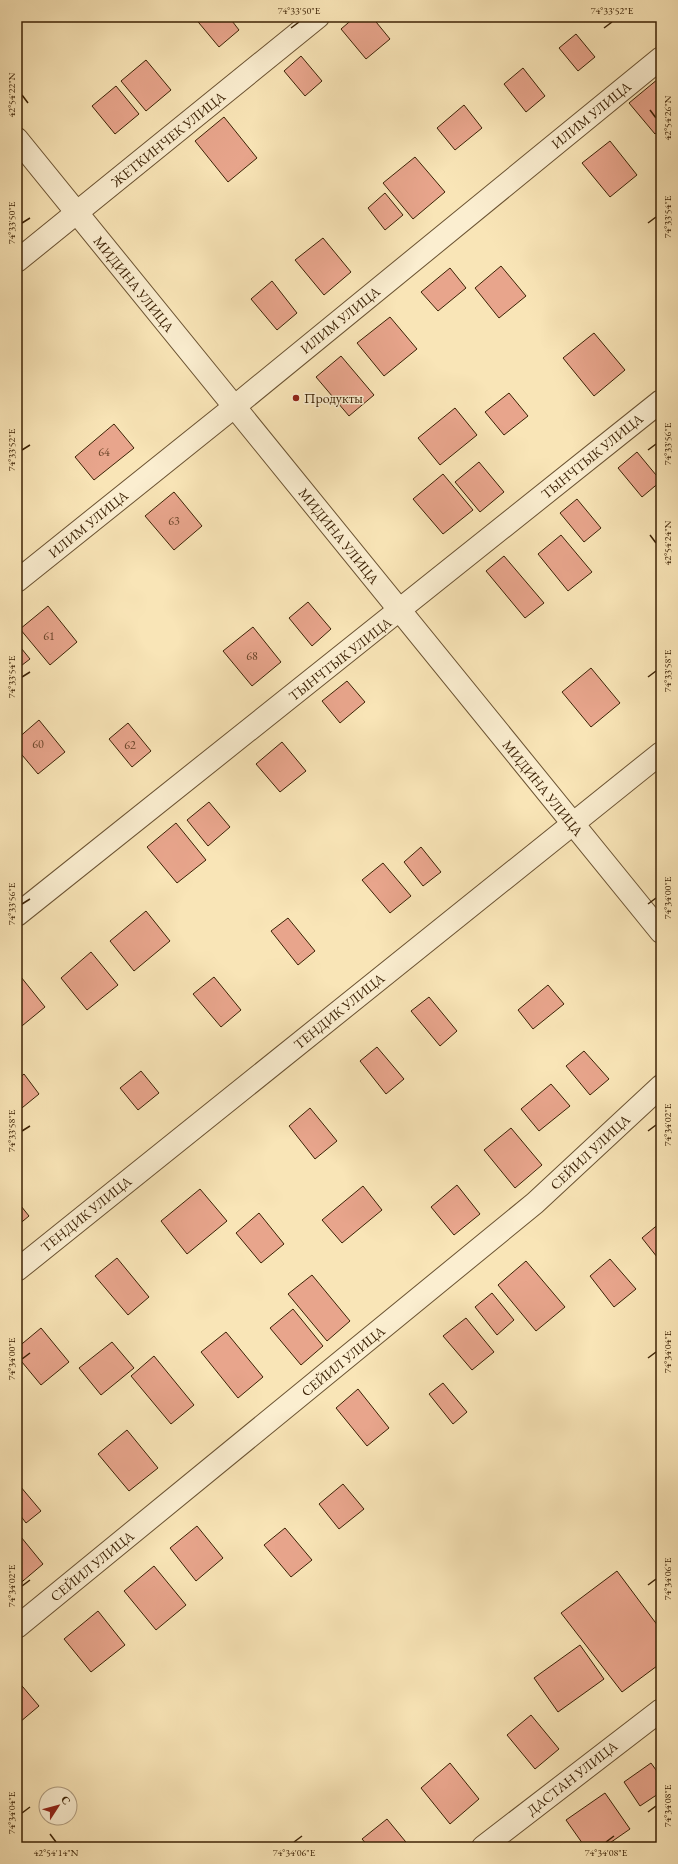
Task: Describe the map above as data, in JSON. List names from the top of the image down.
{
  "streets": {
    "street": [
      "ИЛИМ УЛИЦА",
      "ЖЕТКИНЧЕК УЛИЦА",
      "МИДИНА УЛИЦА",
      "ТЫНЧТЫК УЛИЦА",
      "ТЕНДИК УЛИЦА",
      "СЕЙИЛ УЛИЦА",
      "ДАСТАН УЛИЦА"
    ]
  },
  "crossings": [
    ["ИЛИМ УЛИЦА", "МИДИНА УЛИЦА"],
    ["ЖЕТКИНЧЕК УЛИЦА", "МИДИНА УЛИЦА"],
    ["МИДИНА УЛИЦА", "ТЫНЧТЫК УЛИЦА"],
    ["МИДИНА УЛИЦА", "ТЕНДИК УЛИЦА"]
  ],
  "places": ["Продукты"],
  "house_numbers": [
    "64",
    "63",
    "61",
    "68",
    "60",
    "62"
  ],
  "north": "top right",
  "coordinates": [
    "74°33'50\"E",
    "74°33'52\"E",
    "42°54'22\"N",
    "42°54'26\"N",
    "74°33'54\"E",
    "74°33'56\"E",
    "42°54'24\"N",
    "74°33'58\"E",
    "74°34'00\"E",
    "74°34'02\"E",
    "74°34'04\"E",
    "74°34'06\"E",
    "74°34'08\"E",
    "42°54'14\"N"
  ]
}
